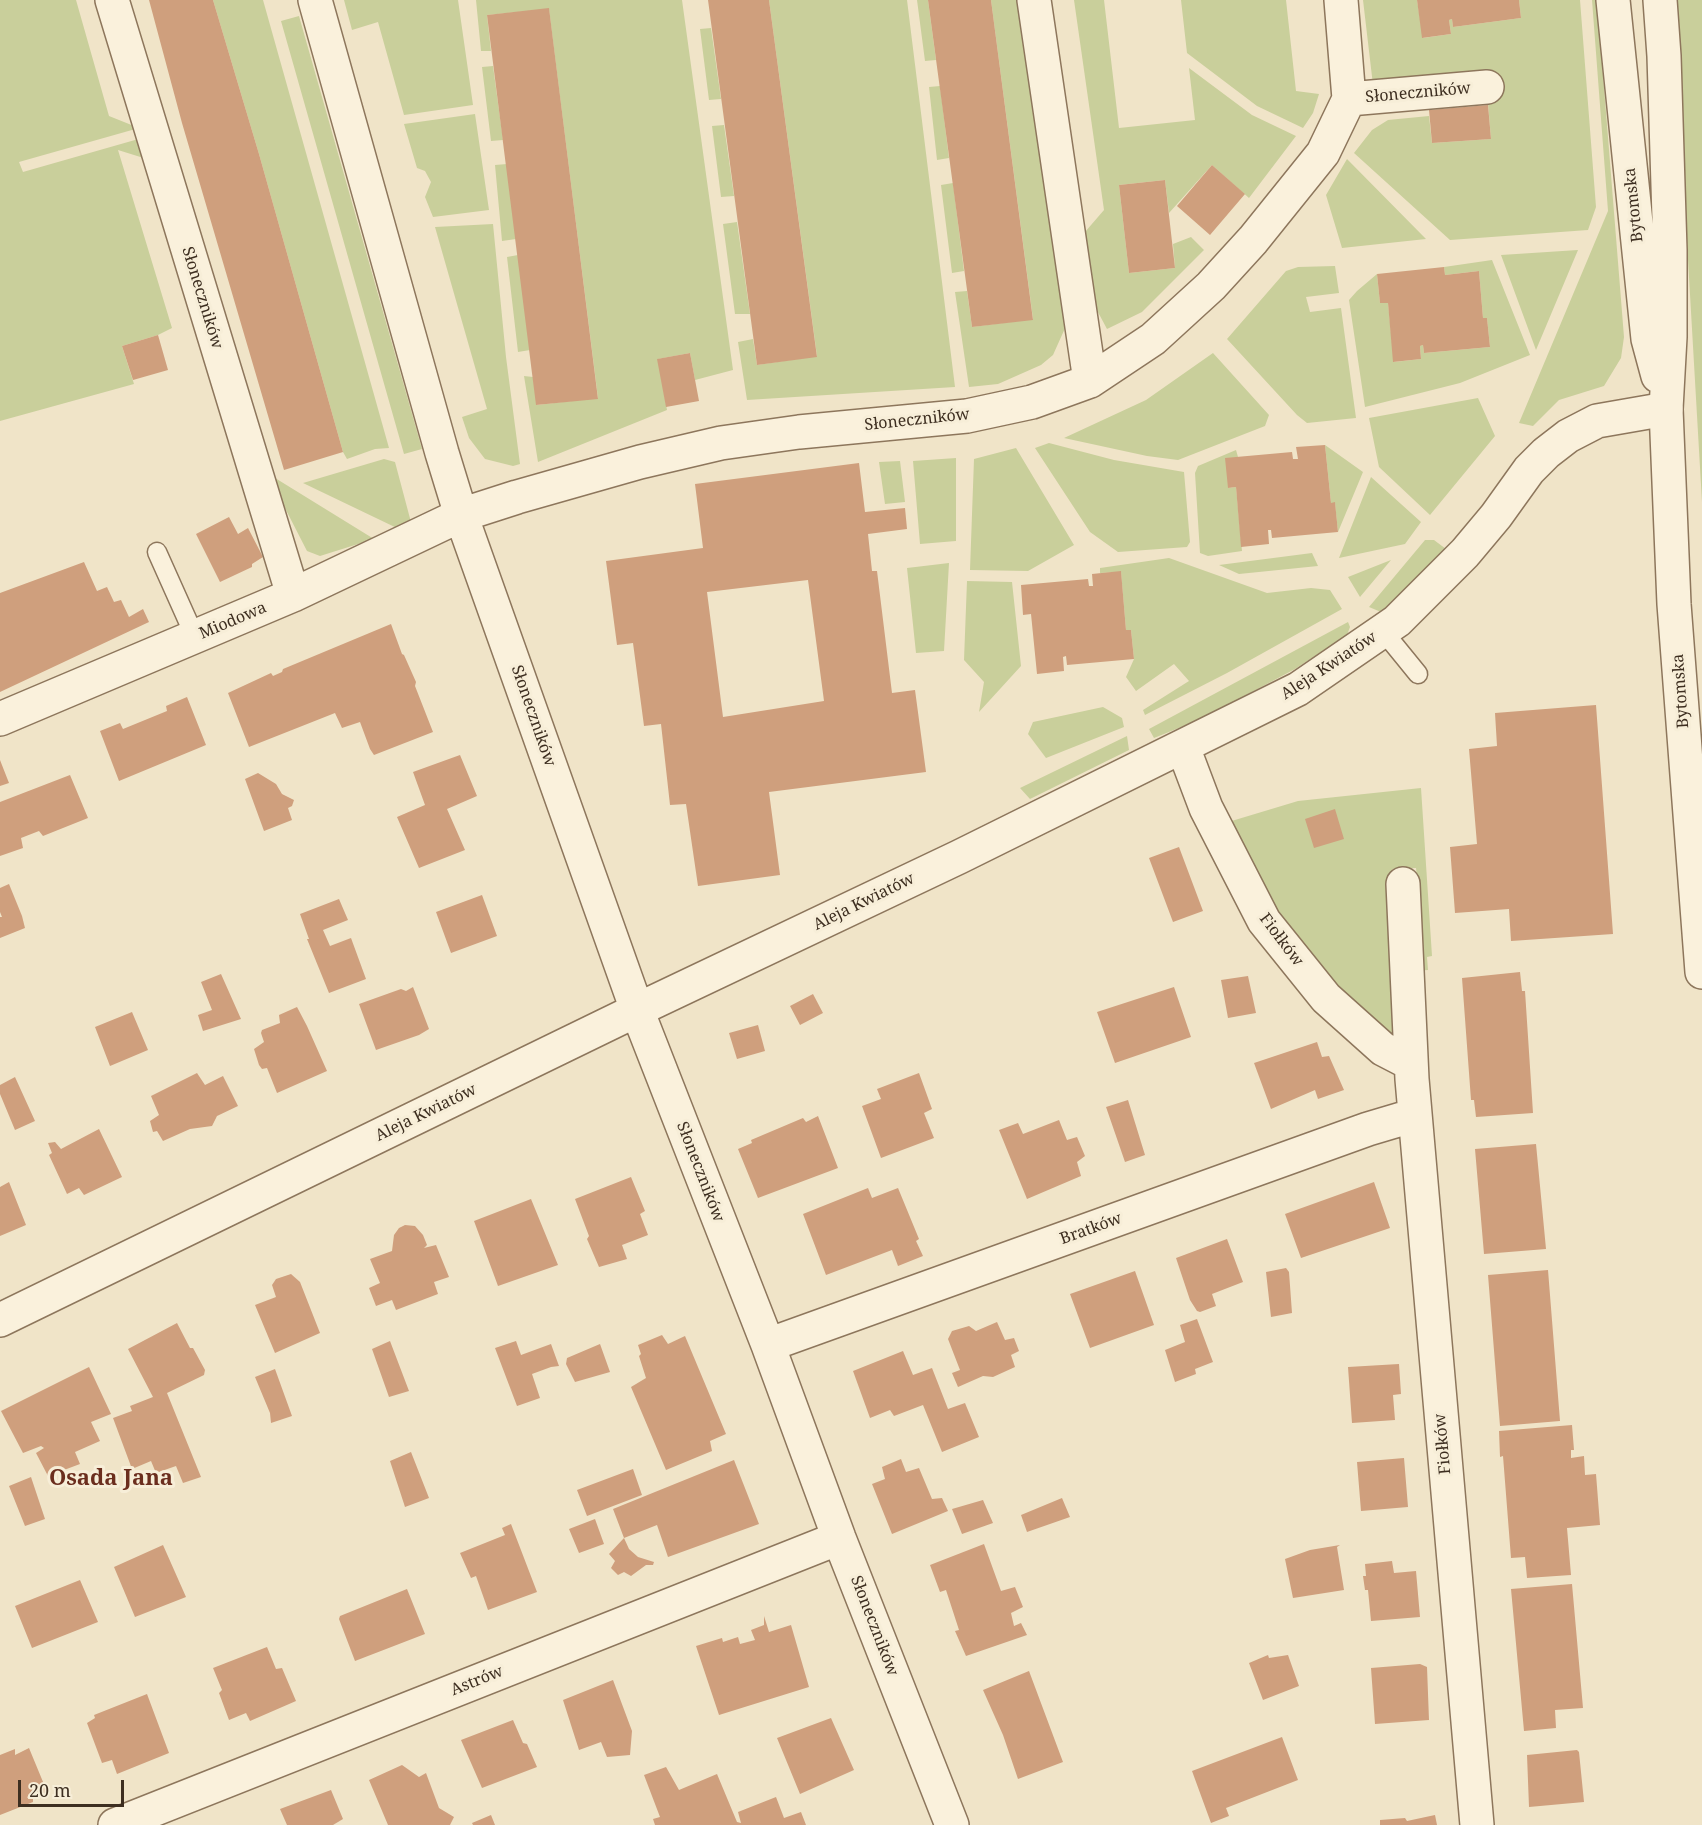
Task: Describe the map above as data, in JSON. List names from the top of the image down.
{
  "streets": {
    "street": [
      "Słoneczników",
      "Bytomska",
      "Miodowa",
      "Aleja Kwiatów",
      "Fiołków",
      "Bratków",
      "Astrów"
    ]
  },
  "crossings": [
    ["Słoneczników", "Miodowa"],
    ["Słoneczników", "Aleja Kwiatów"],
    ["Słoneczników", "Bratków"],
    ["Słoneczników", "Astrów"],
    ["Bytomska", "Aleja Kwiatów"],
    ["Aleja Kwiatów", "Fiołków"],
    ["Fiołków", "Bratków"]
  ],
  "districts": ["Osada Jana"],
  "scale_bar": "20 m"
}
